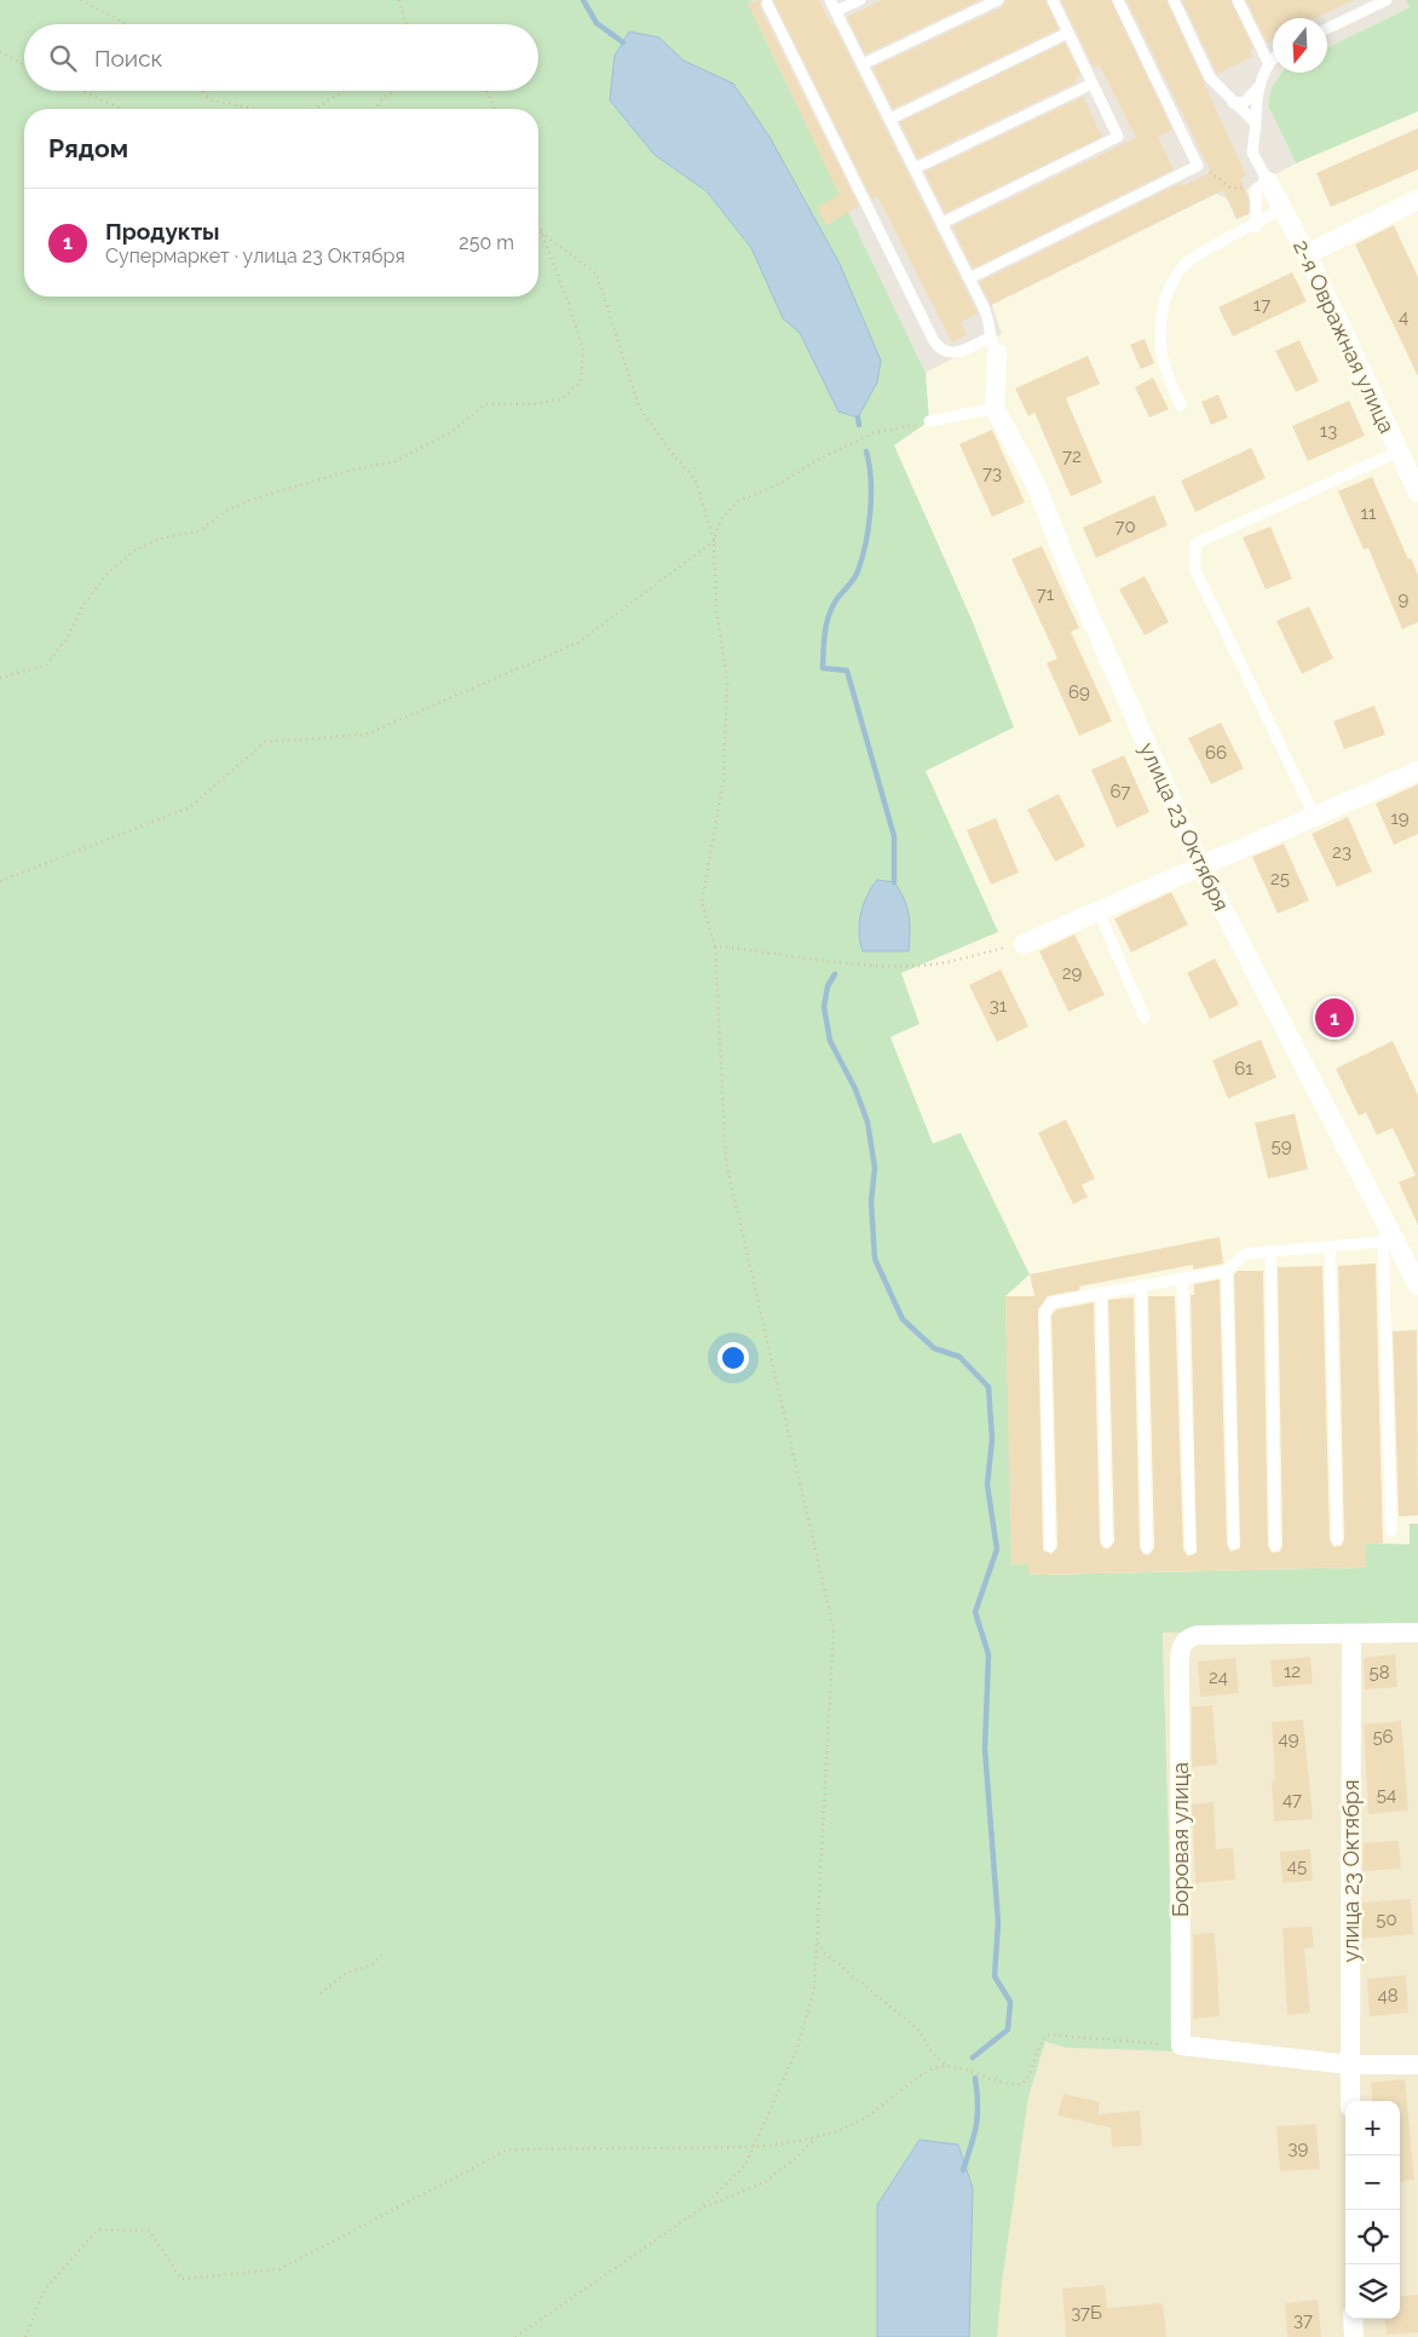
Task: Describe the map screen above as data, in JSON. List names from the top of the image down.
{
  "streets": {
    "street": ["2-я Овражная улица", "улица 23 Октября", "Боровая улица"]
  },
  "crossings": [
    ["улица 23 Октября", "Боровая улица"]
  ],
  "house_numbers": [
    "17",
    "4",
    "13",
    "72",
    "73",
    "11",
    "70",
    "71",
    "9",
    "69",
    "66",
    "67",
    "19",
    "23",
    "25",
    "29",
    "31",
    "61",
    "59",
    "12",
    "58",
    "24",
    "56",
    "49",
    "54",
    "47",
    "45",
    "50",
    "48",
    "39",
    "37Б",
    "37"
  ],
  "north": "bottom",
  "page": {
    "search": "Поиск",
    "heading": "Рядом",
    "list": [
      {
        "mark": "1",
        "name": "Продукты",
        "note": "Супермаркет · улица 23 Октября",
        "value": "250 m"
      }
    ],
    "pins": "1",
    "map_buttons": ["+", "−"]
  }
}
